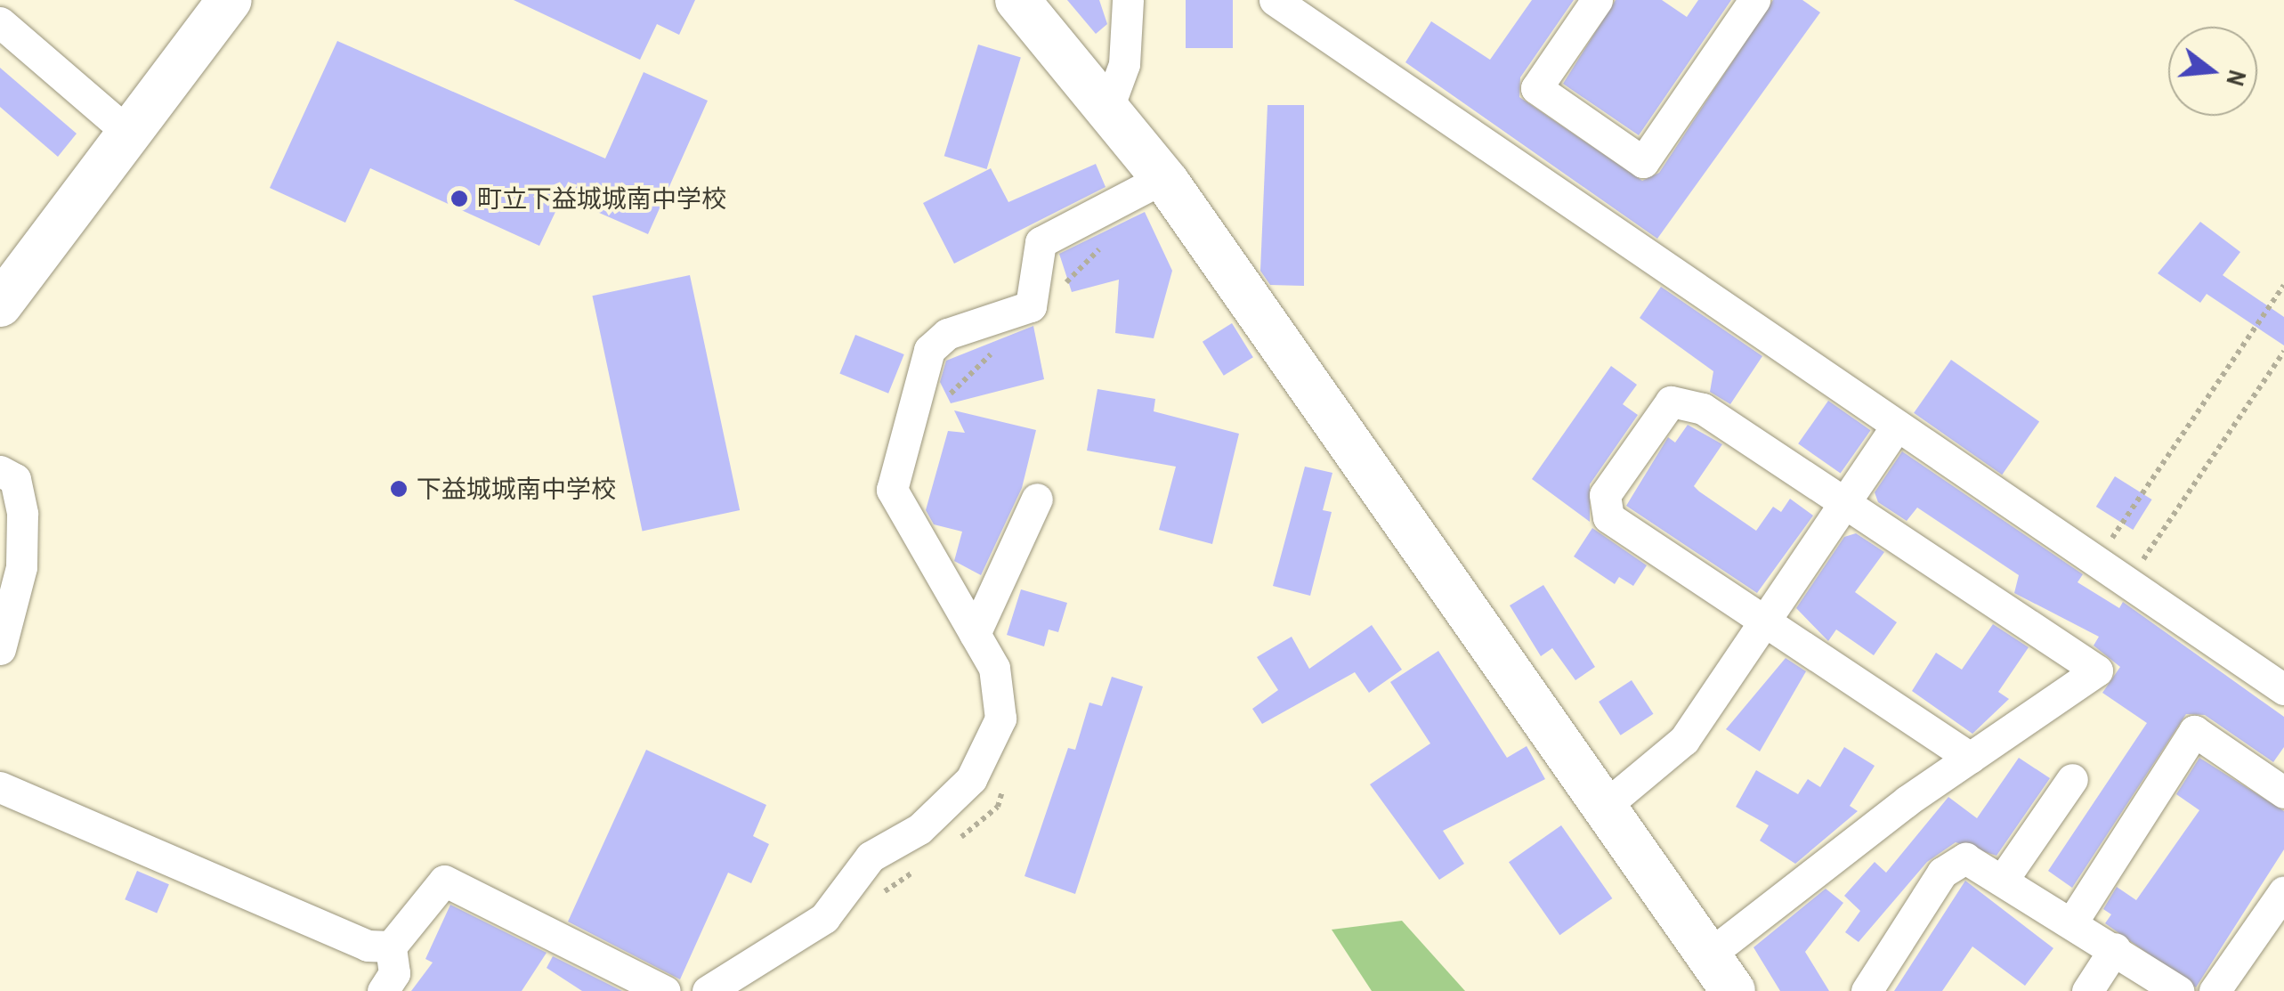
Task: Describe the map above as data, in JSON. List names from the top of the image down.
{
  "places": ["町立下益城城南中学校", "下益城城南中学校"],
  "north": "right"
}
